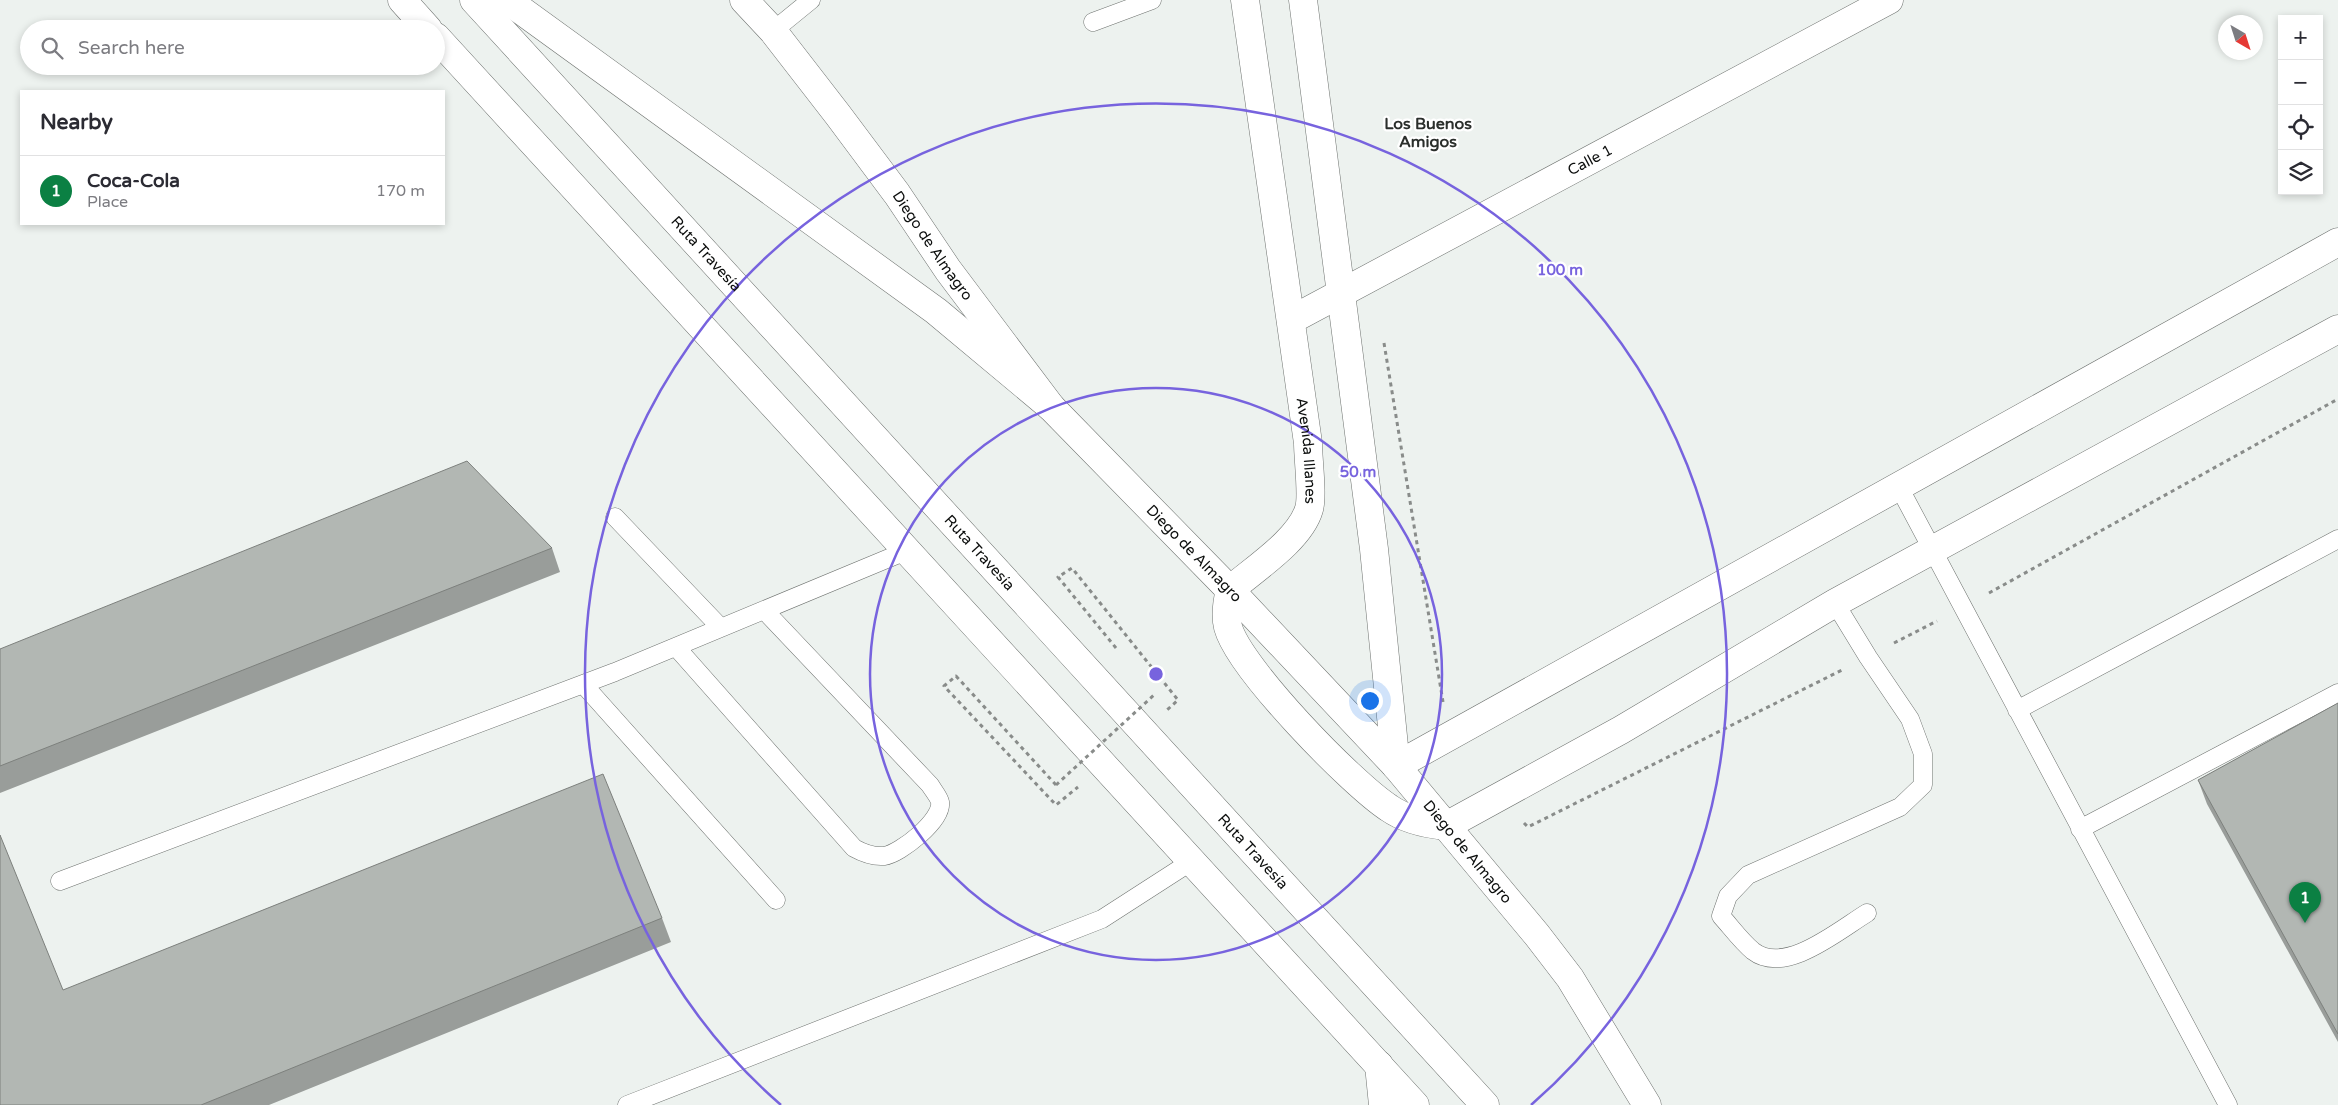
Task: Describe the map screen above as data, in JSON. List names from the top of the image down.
{
  "streets": {
    "main road": [
      "Calle 1",
      "Diego de Almagro",
      "Ruta Travesía",
      "Avenida Illanes"
    ]
  },
  "crossings": [
    ["Calle 1", "Avenida Illanes"],
    ["Diego de Almagro", "Avenida Illanes"]
  ],
  "districts": ["Los Buenos Amigos"],
  "north": "bottom right",
  "page": {
    "map_buttons": ["+", "−"],
    "search": "Search here",
    "heading": "Nearby",
    "list": [
      {
        "mark": "1",
        "name": "Coca-Cola",
        "note": "Place",
        "value": "170 m"
      }
    ],
    "pins": "1"
  },
  "rings": ["100 m", "50 m"]
}
